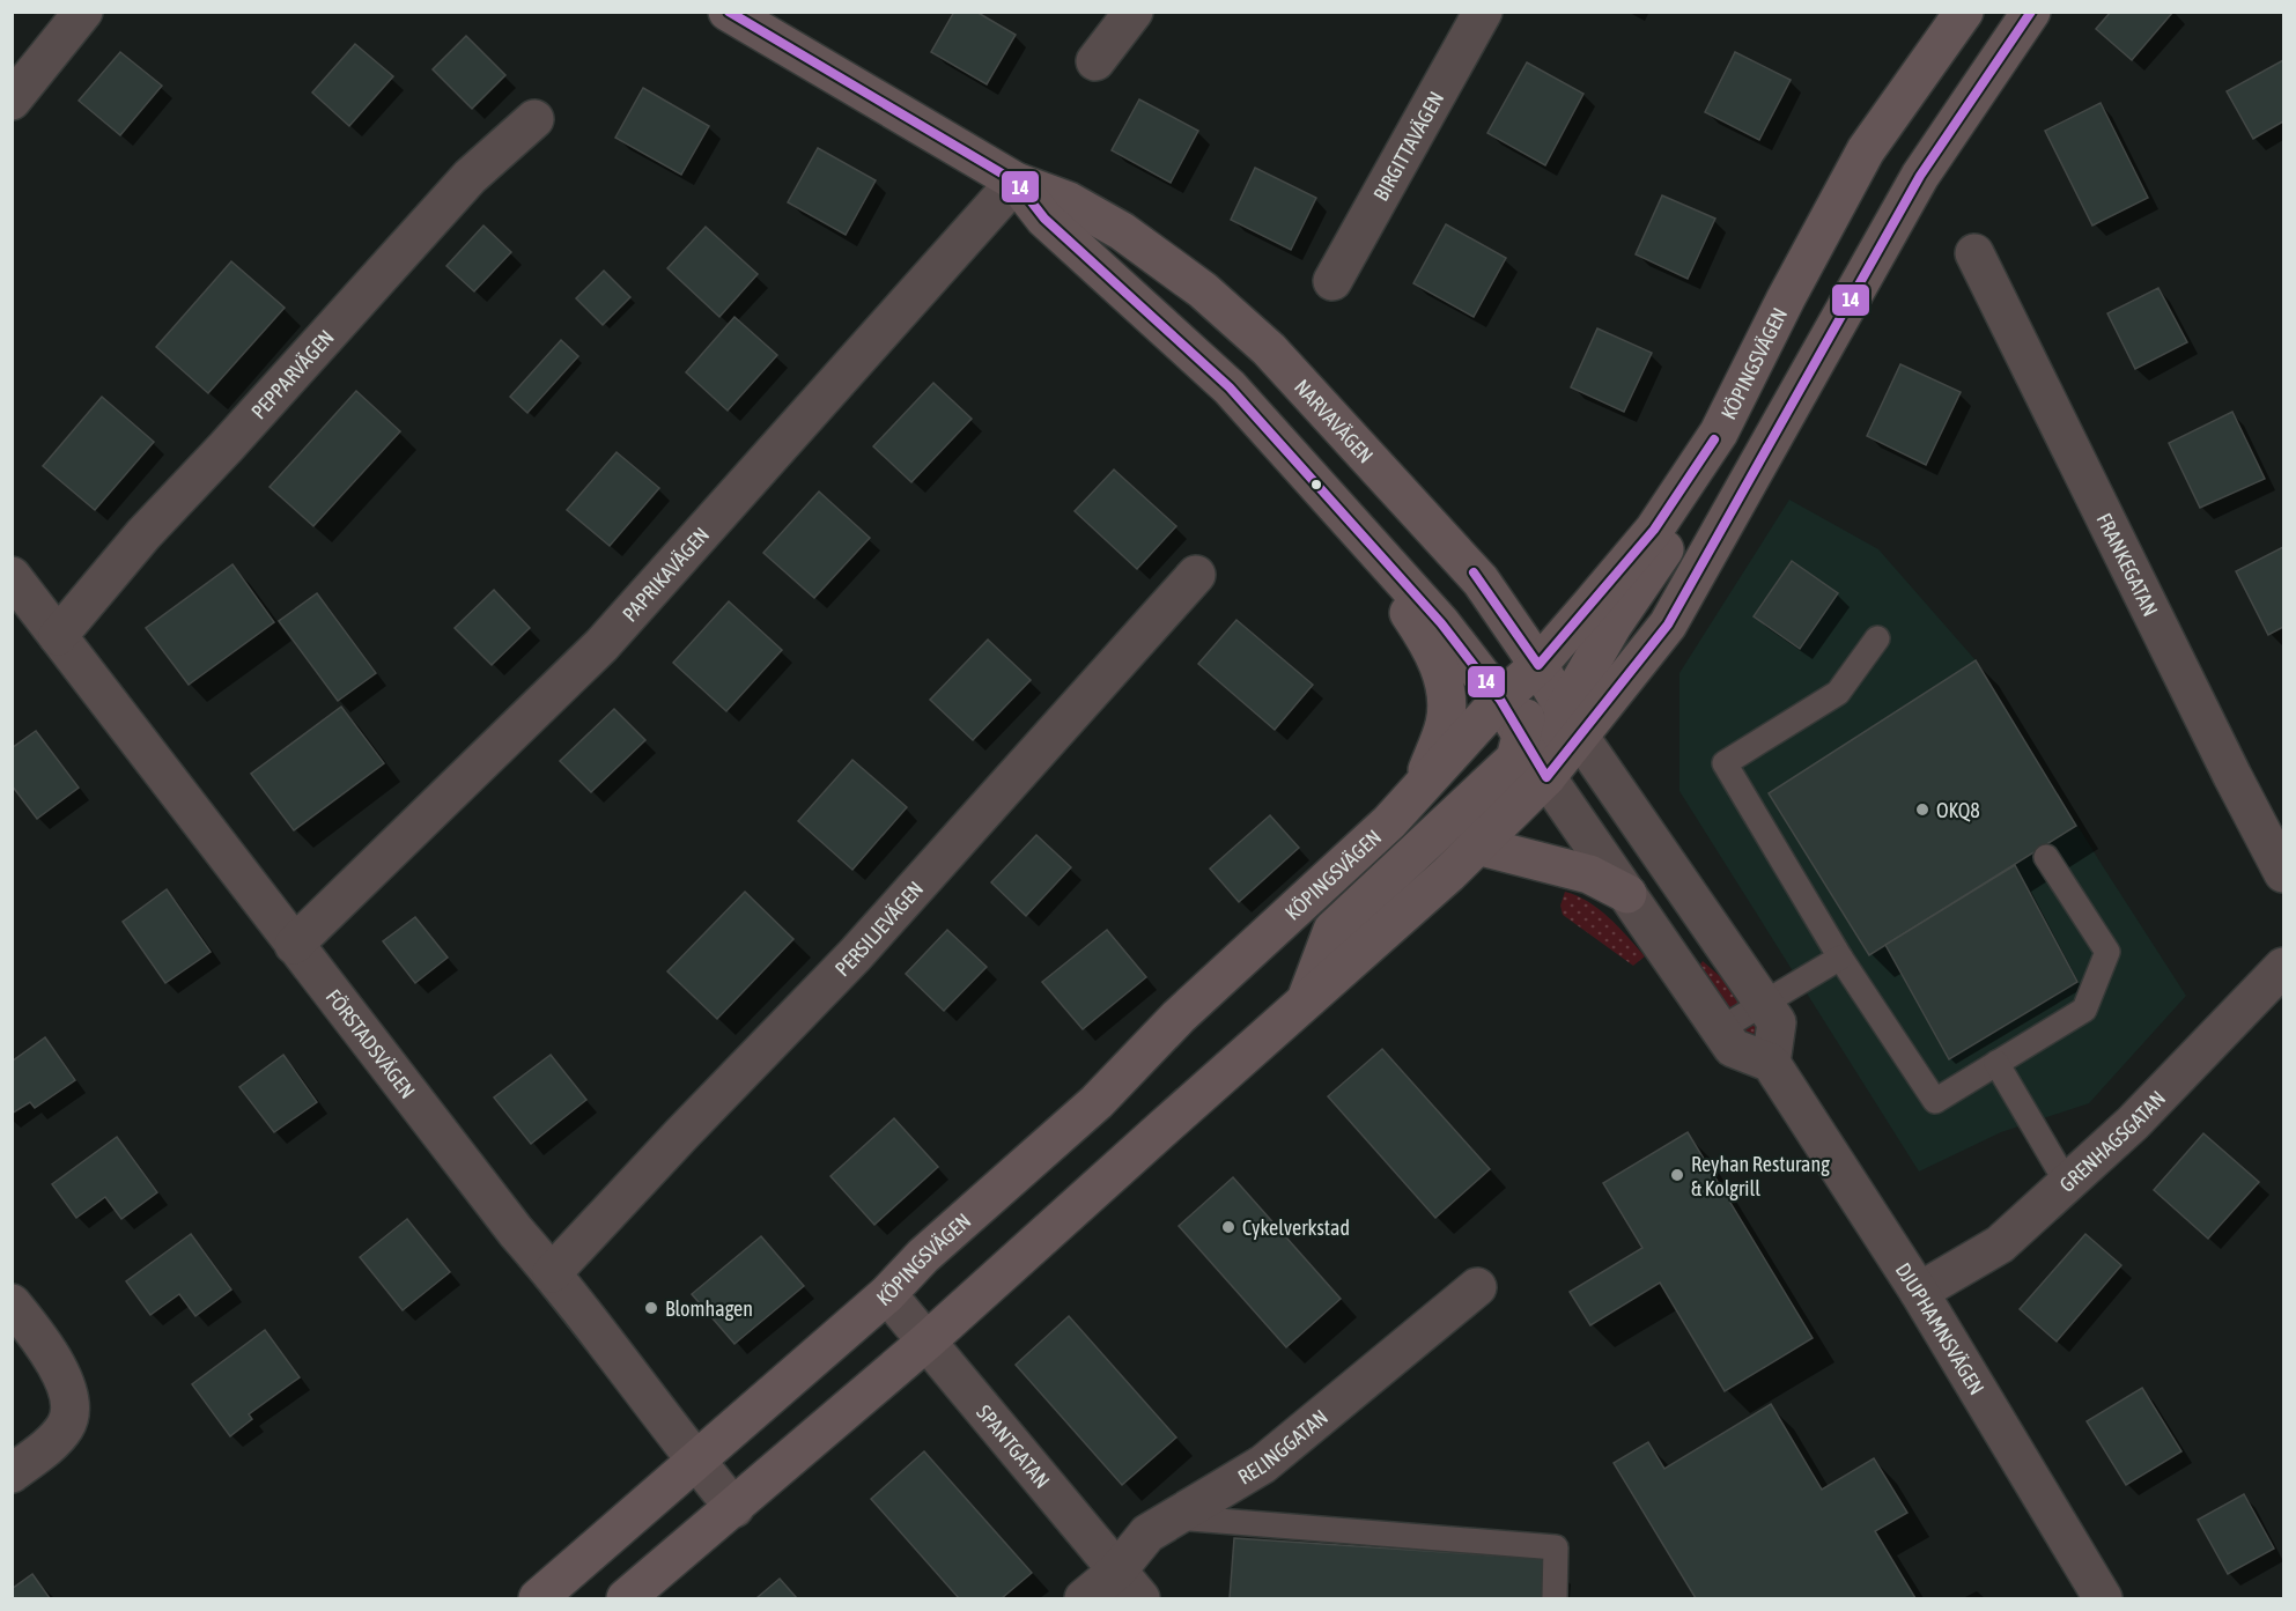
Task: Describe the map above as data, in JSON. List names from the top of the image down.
{
  "streets": {
    "main road": ["KÖPINGSVÄGEN", "NARVAVÄGEN"],
    "street": [
      "BIRGITTAVÄGEN",
      "PEPPARVÄGEN",
      "FRANKEGATAN",
      "PAPRIKAVÄGEN",
      "PERSILJEVÄGEN",
      "FÖRSTADSVÄGEN",
      "GRENHAGSGATAN",
      "DJUPHAMNSVÄGEN",
      "RELINGGATAN",
      "SPANTGATAN"
    ]
  },
  "crossings": [
    ["KÖPINGSVÄGEN", "NARVAVÄGEN"],
    ["KÖPINGSVÄGEN", "FÖRSTADSVÄGEN"],
    ["KÖPINGSVÄGEN", "SPANTGATAN"],
    ["PEPPARVÄGEN", "FÖRSTADSVÄGEN"],
    ["NARVAVÄGEN", "PAPRIKAVÄGEN"],
    ["PAPRIKAVÄGEN", "FÖRSTADSVÄGEN"],
    ["PERSILJEVÄGEN", "FÖRSTADSVÄGEN"],
    ["GRENHAGSGATAN", "DJUPHAMNSVÄGEN"],
    ["RELINGGATAN", "SPANTGATAN"]
  ],
  "places": [
    "OKQ8",
    "Reyhan Resturang & Kolgrill",
    "Cykelverkstad",
    "Blomhagen"
  ],
  "lines": ["transit line 14"]
}
